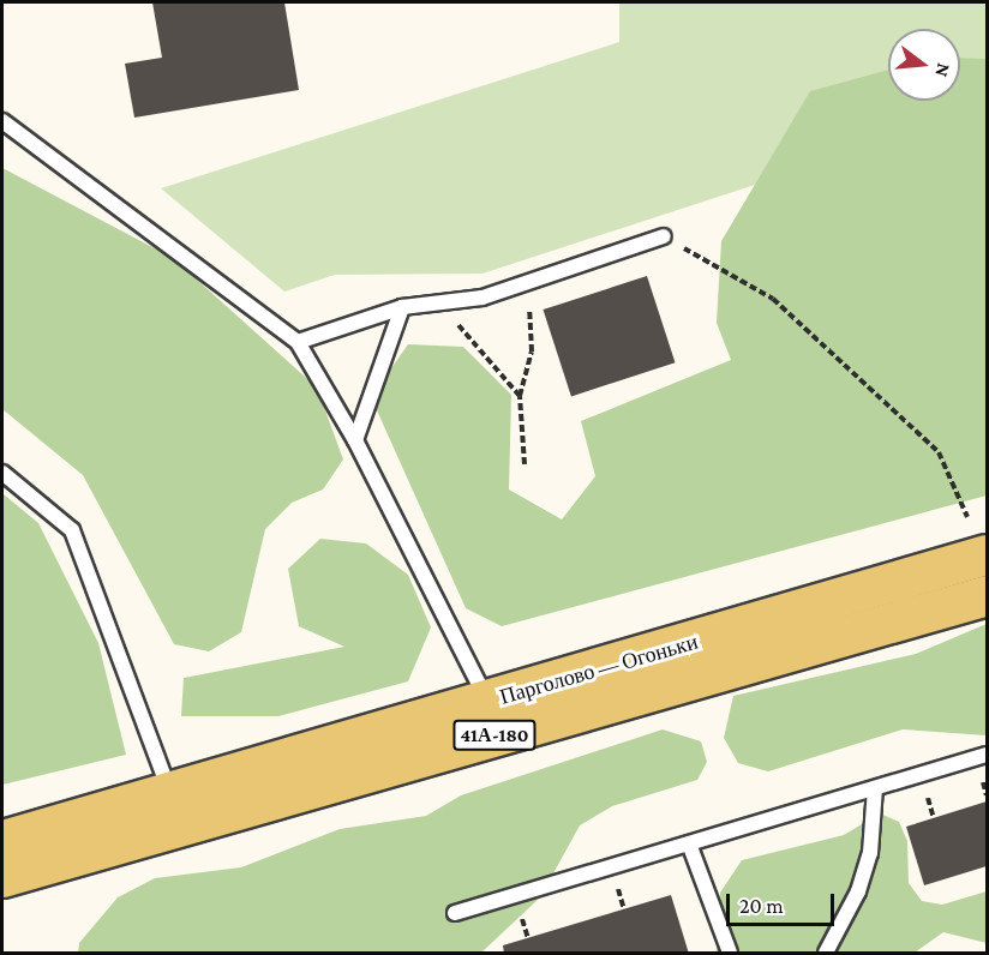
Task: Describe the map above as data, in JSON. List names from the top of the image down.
{
  "streets": {
    "main road": ["Парголово — Огоньки", "41А-180"]
  },
  "scale_bar": "20 m",
  "north": "right"
}
